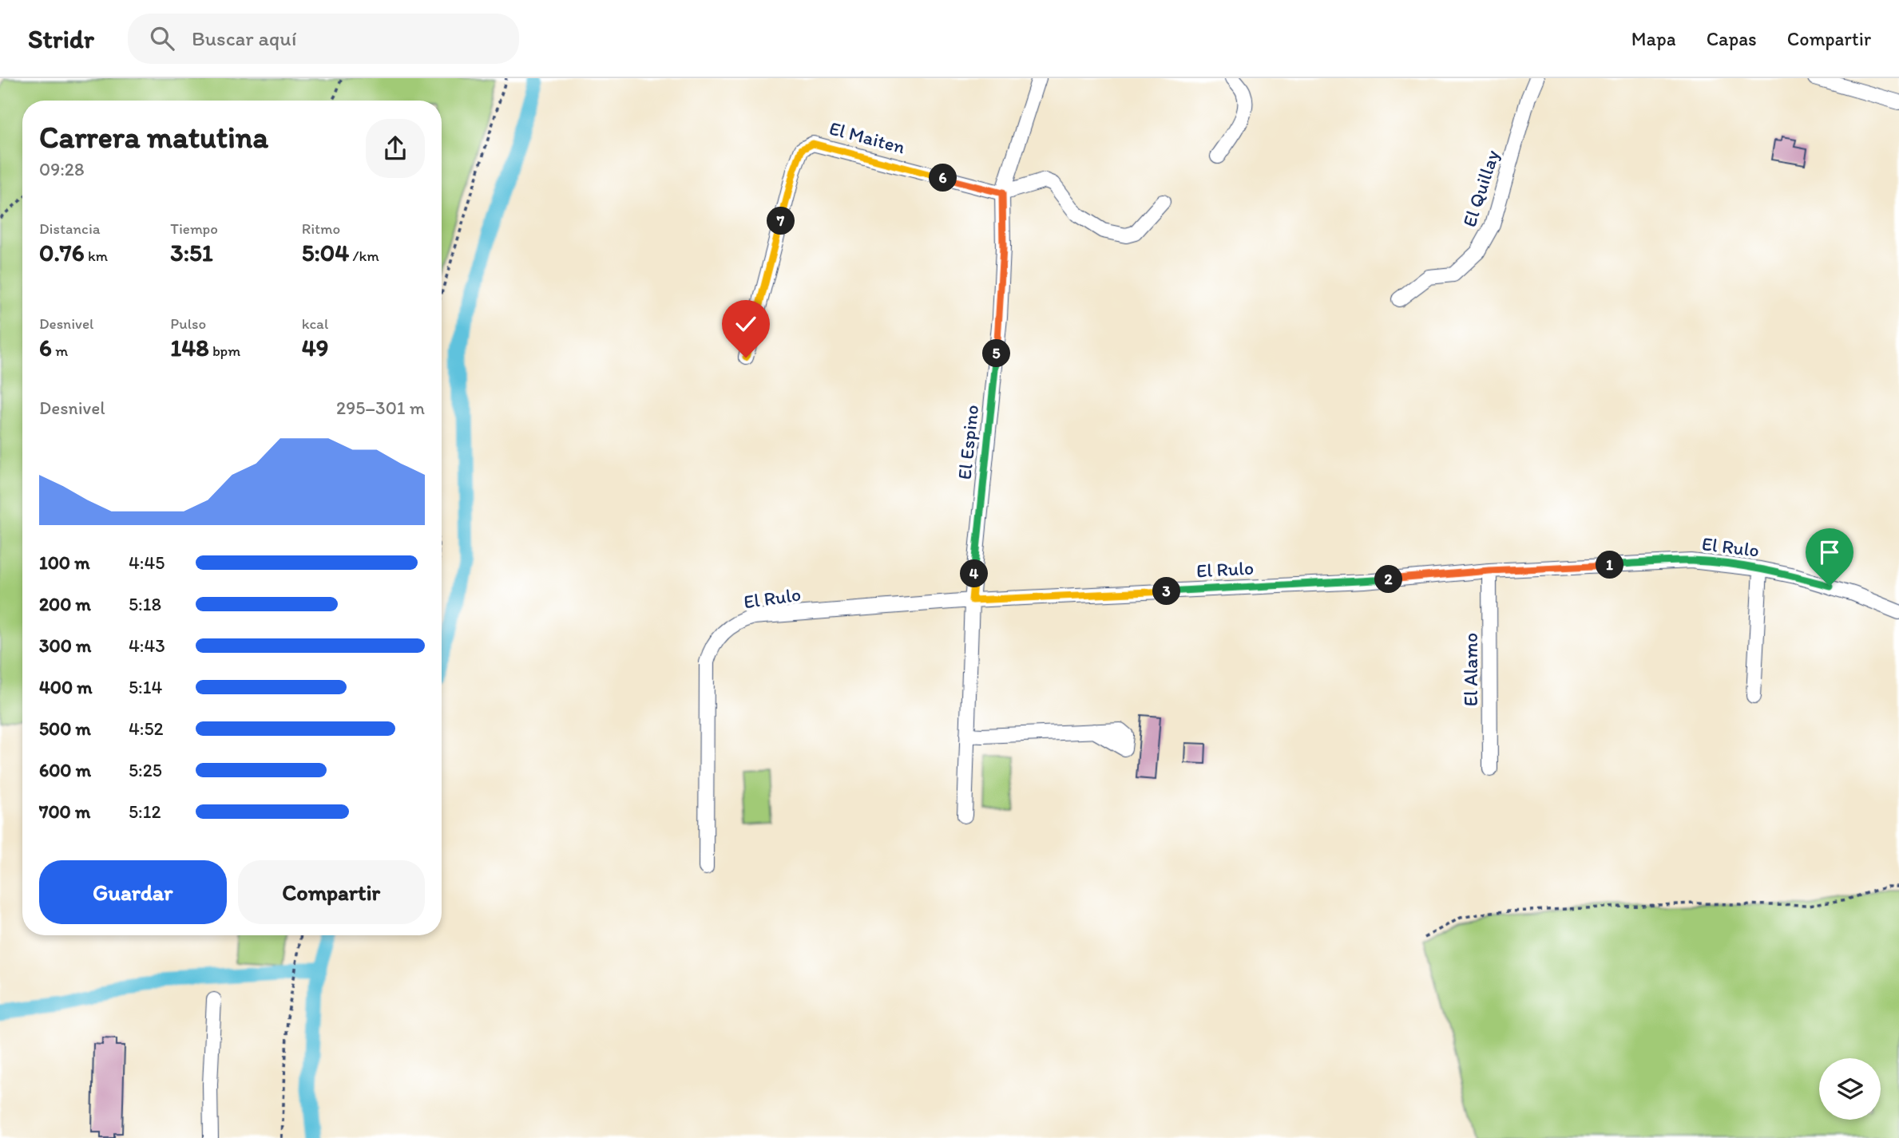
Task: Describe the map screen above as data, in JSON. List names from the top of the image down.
{
  "streets": {
    "street": [
      "El Maiten",
      "El Quillay",
      "El Espino",
      "El Rulo",
      "El Alamo"
    ]
  },
  "crossings": [
    ["El Maiten", "El Espino"],
    ["El Espino", "El Rulo"],
    ["El Rulo", "El Alamo"]
  ],
  "page": {
    "header": "Stridr",
    "search": "Buscar aquí",
    "nav": ["Mapa", "Capas", "Compartir"],
    "heading": ["Carrera matutina", "09:28"],
    "pins": [
      "6",
      "7",
      "5",
      "1",
      "4",
      "2",
      "3"
    ],
    "stats": [
      ["Distancia", "0.76 km"],
      ["Tiempo", "3:51"],
      ["Ritmo", "5:04 /km"],
      ["Desnivel", "6 m"],
      ["Pulso", "148 bpm"],
      ["kcal", "49"]
    ],
    "chart": ["Desnivel", "295–301 m"],
    "list": [
      {
        "name": "100 m",
        "note": "4:45"
      },
      {
        "name": "200 m",
        "note": "5:18"
      },
      {
        "name": "300 m",
        "note": "4:43"
      },
      {
        "name": "400 m",
        "note": "5:14"
      },
      {
        "name": "500 m",
        "note": "4:52"
      },
      {
        "name": "600 m",
        "note": "5:25"
      },
      {
        "name": "700 m",
        "note": "5:12"
      }
    ],
    "buttons": ["Guardar", "Compartir"]
  }
}
